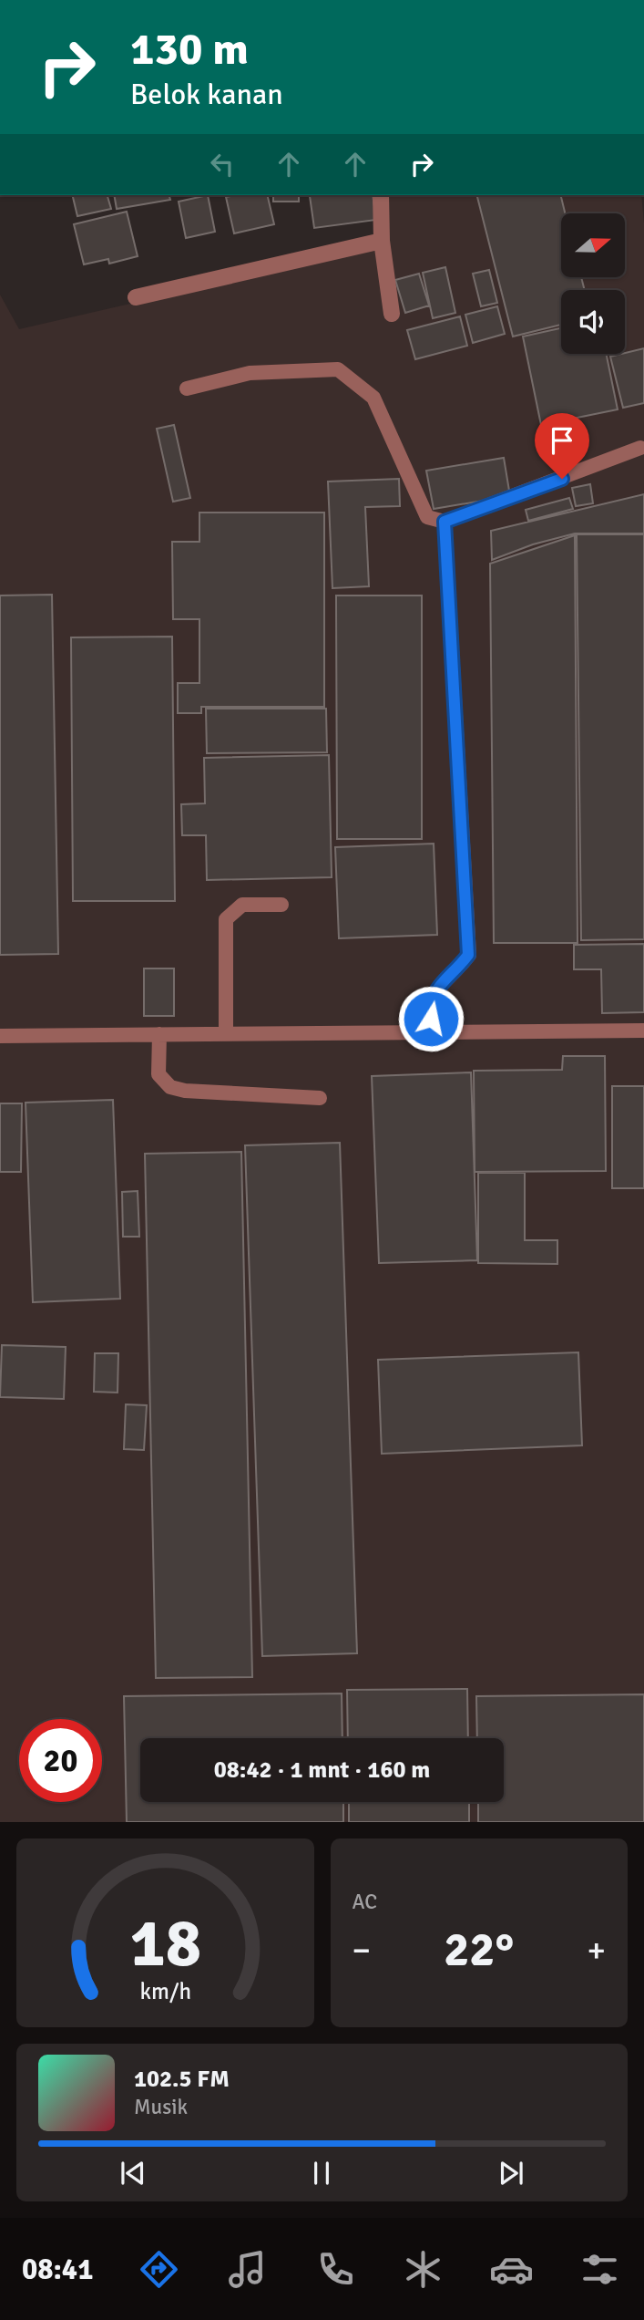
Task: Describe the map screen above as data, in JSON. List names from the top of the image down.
{
  "north": "right",
  "page": {
    "turn": ["130 m", "Belok kanan"],
    "limit": "20",
    "trip": "08:42 · 1 mnt · 160 m",
    "tile": "AC",
    "heat": ["−", "22°", "+"],
    "song": ["102.5 FM", "Musik"],
    "tabs": "08:41",
    "gauge": ["18", "km/h"]
  }
}
